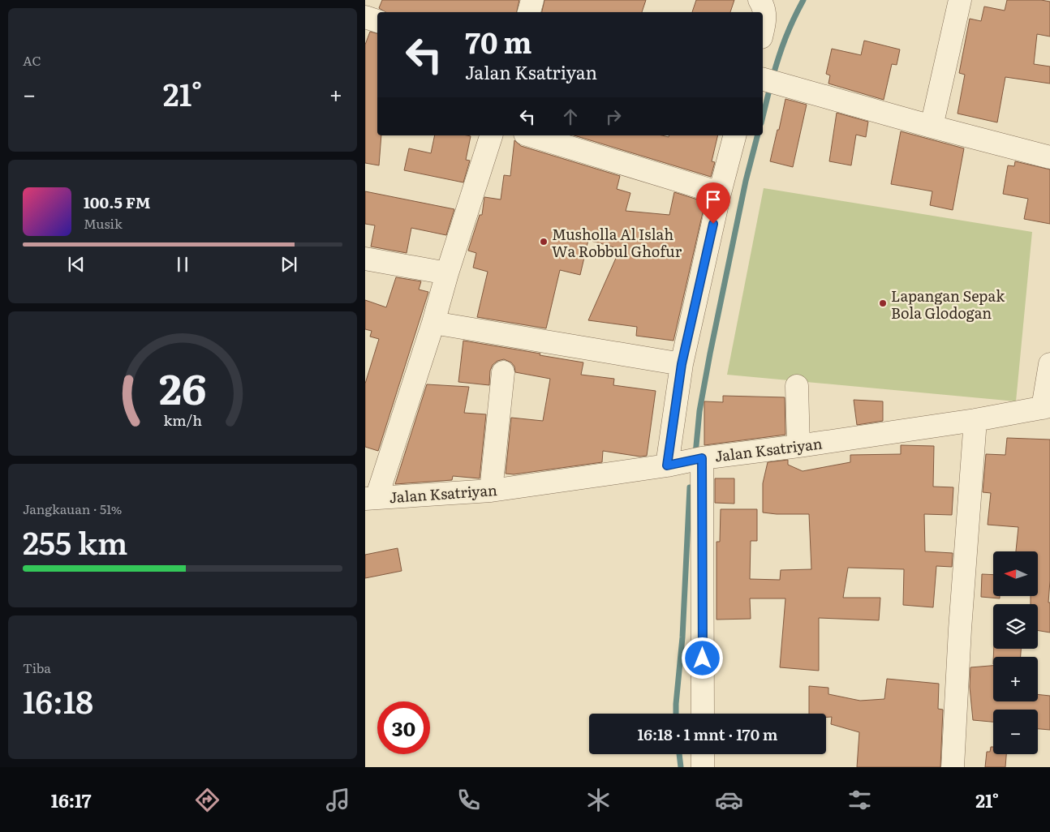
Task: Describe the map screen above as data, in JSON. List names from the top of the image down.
{
  "streets": {
    "street": ["Jalan Ksatriyan"]
  },
  "places": ["Musholla Al Islah Wa Robbul Ghofur", "Lapangan Sepak Bola Glodogan"],
  "north": "left",
  "page": {
    "tile": [
      "AC",
      ["Jangkauan · 51%", "255 km"],
      ["Tiba", "16:18"]
    ],
    "turn": ["70 m", "Jalan Ksatriyan"],
    "heat": ["−", "21°", "+"],
    "song": ["100.5 FM", "Musik"],
    "map_buttons": ["+", "−"],
    "limit": "30",
    "trip": "16:18 · 1 mnt · 170 m",
    "tabs": ["16:17", "21°"],
    "gauge": ["26", "km/h"]
  }
}
